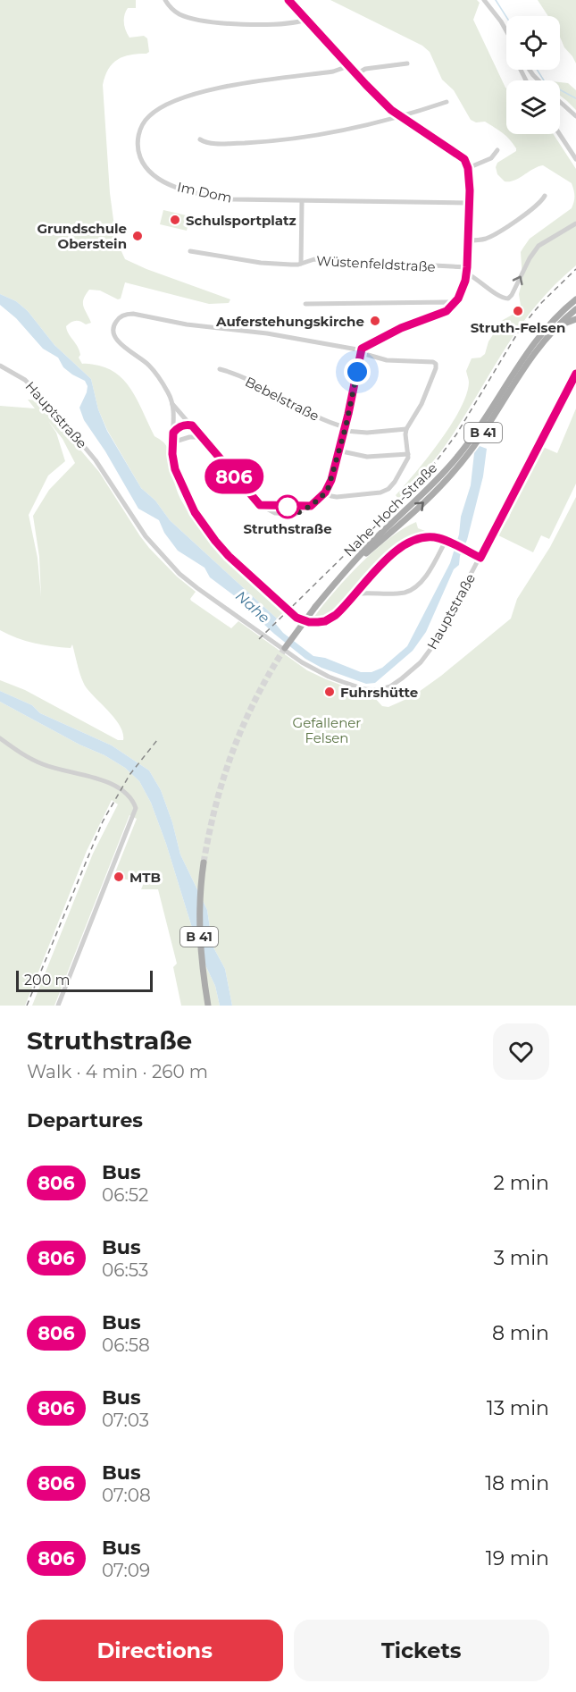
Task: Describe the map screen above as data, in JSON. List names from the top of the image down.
{
  "streets": {
    "main road": ["B 41", "Nahe-Hoch-Straße"],
    "street": [
      "Im Dom",
      "Wüstenfeldstraße",
      "Bebelstraße",
      "Hauptstraße"
    ]
  },
  "crossings": [
    ["B 41", "Nahe-Hoch-Straße"]
  ],
  "water": ["Nahe"],
  "parks": ["Gefallener Felsen"],
  "places": [
    "Schulsportplatz",
    "Grundschule Oberstein",
    "Struth-Felsen",
    "Auferstehungskirche",
    "Struthstraße",
    "Fuhrshütte",
    "MTB"
  ],
  "lines": ["bus line 806"],
  "scale_bar": "200 m",
  "page": {
    "on_map": "806",
    "scale": "200 m",
    "heading": [
      ["Struthstraße", "Walk · 4 min · 260 m"],
      "Departures"
    ],
    "list": [
      {
        "mark": "806",
        "name": "Bus",
        "note": "06:52",
        "value": "2 min"
      },
      {
        "mark": "806",
        "name": "Bus",
        "note": "06:53",
        "value": "3 min"
      },
      {
        "mark": "806",
        "name": "Bus",
        "note": "06:58",
        "value": "8 min"
      },
      {
        "mark": "806",
        "name": "Bus",
        "note": "07:03",
        "value": "13 min"
      },
      {
        "mark": "806",
        "name": "Bus",
        "note": "07:08",
        "value": "18 min"
      },
      {
        "mark": "806",
        "name": "Bus",
        "note": "07:09",
        "value": "19 min"
      }
    ],
    "buttons": ["Directions", "Tickets"]
  }
}
